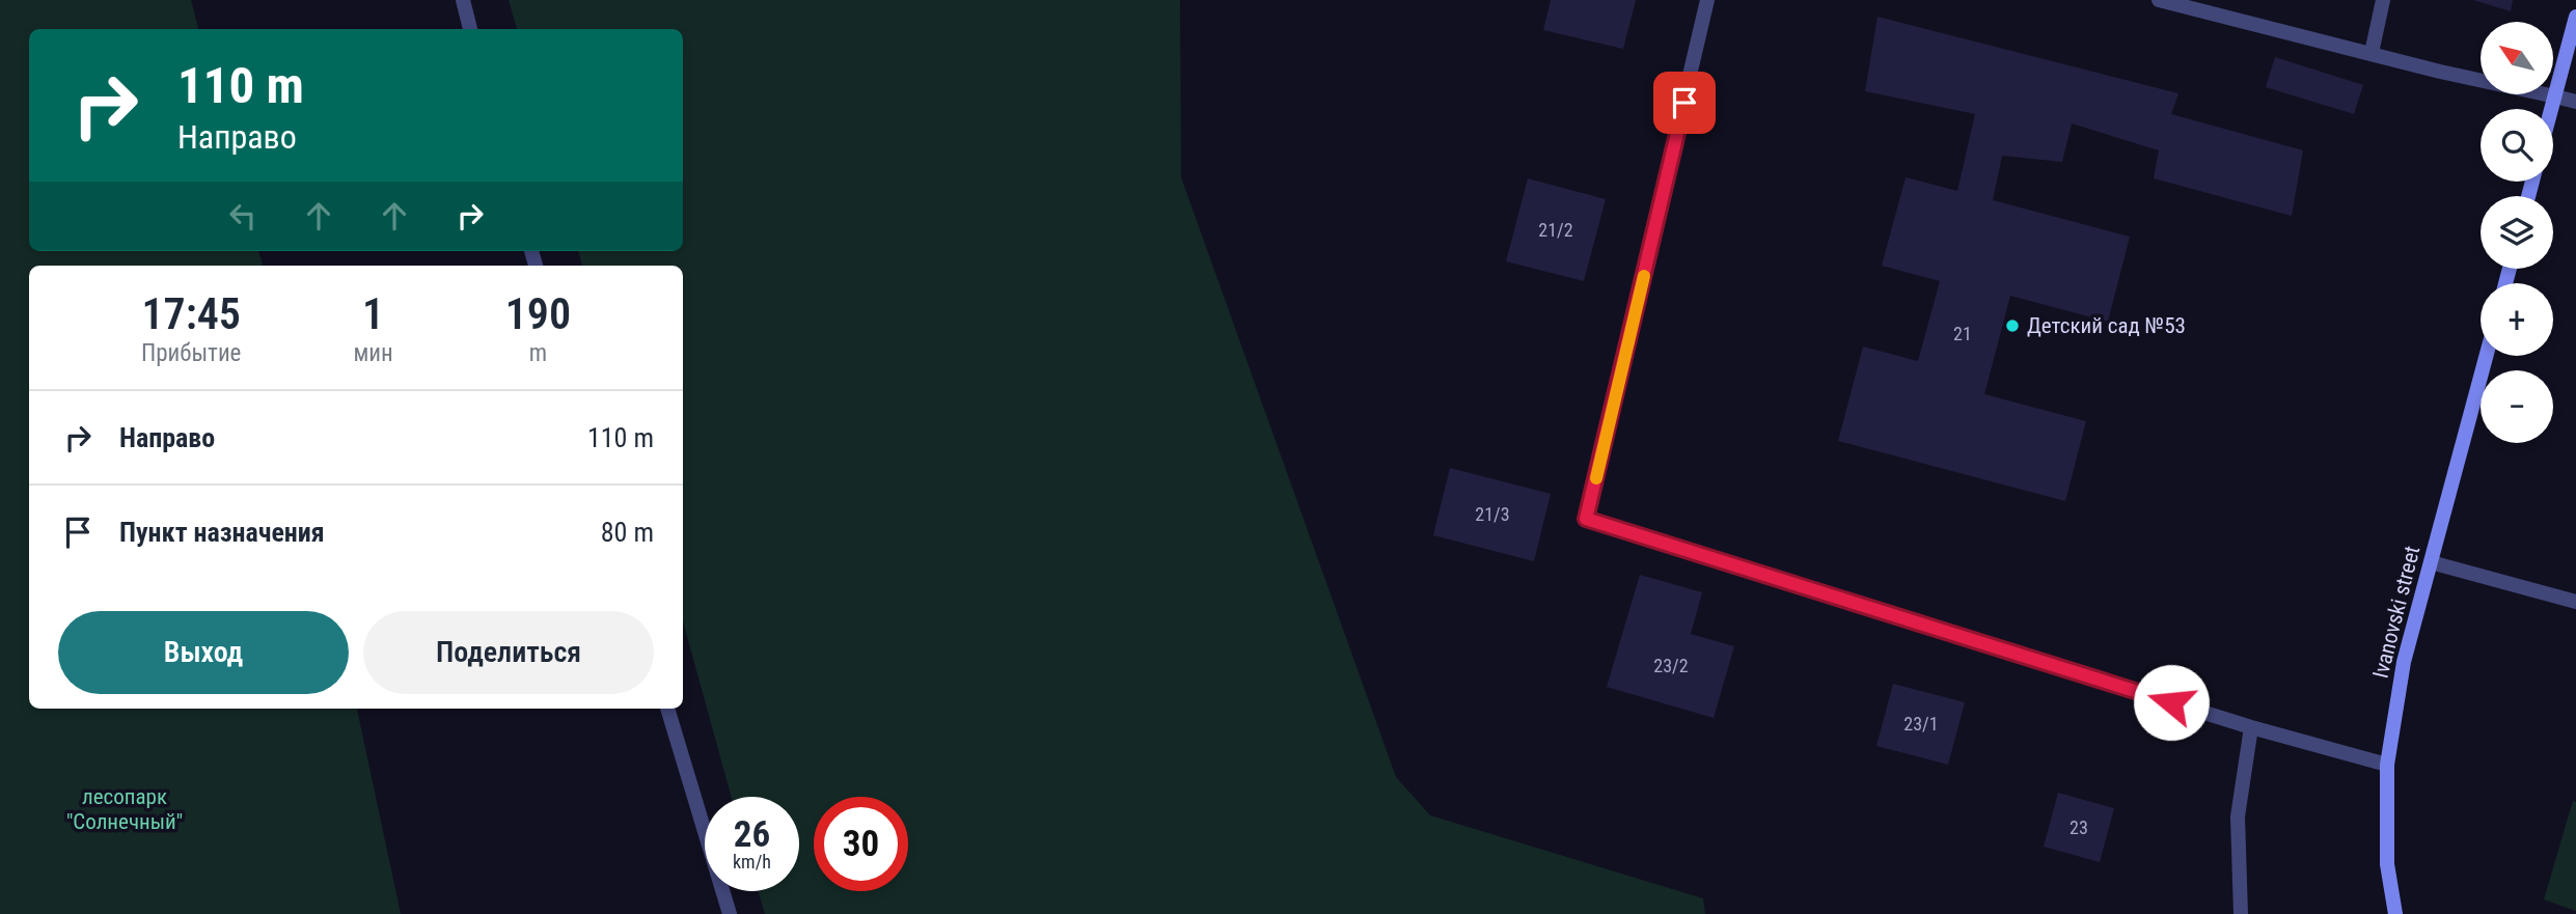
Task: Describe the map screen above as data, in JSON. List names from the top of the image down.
{
  "streets": {
    "main road": ["Ivanovski street"]
  },
  "parks": ["лесопарк \"Солнечный\""],
  "places": ["Детский сад №53"],
  "house_numbers": [
    "21/2",
    "21",
    "21/3",
    "23/2",
    "23/1",
    "23"
  ],
  "north": "top left",
  "page": {
    "map_buttons": ["+", "−"],
    "turn": ["110 m", "Направо"],
    "eta": [
      "17:45",
      "Прибытие",
      "1",
      "мин",
      "190",
      "m"
    ],
    "list": [
      {
        "name": "Направо",
        "value": "110 m"
      },
      {
        "name": "Пункт назначения",
        "value": "80 m"
      }
    ],
    "buttons": ["Выход", "Поделиться"],
    "speed": "26 km/h",
    "limit": "30"
  }
}
